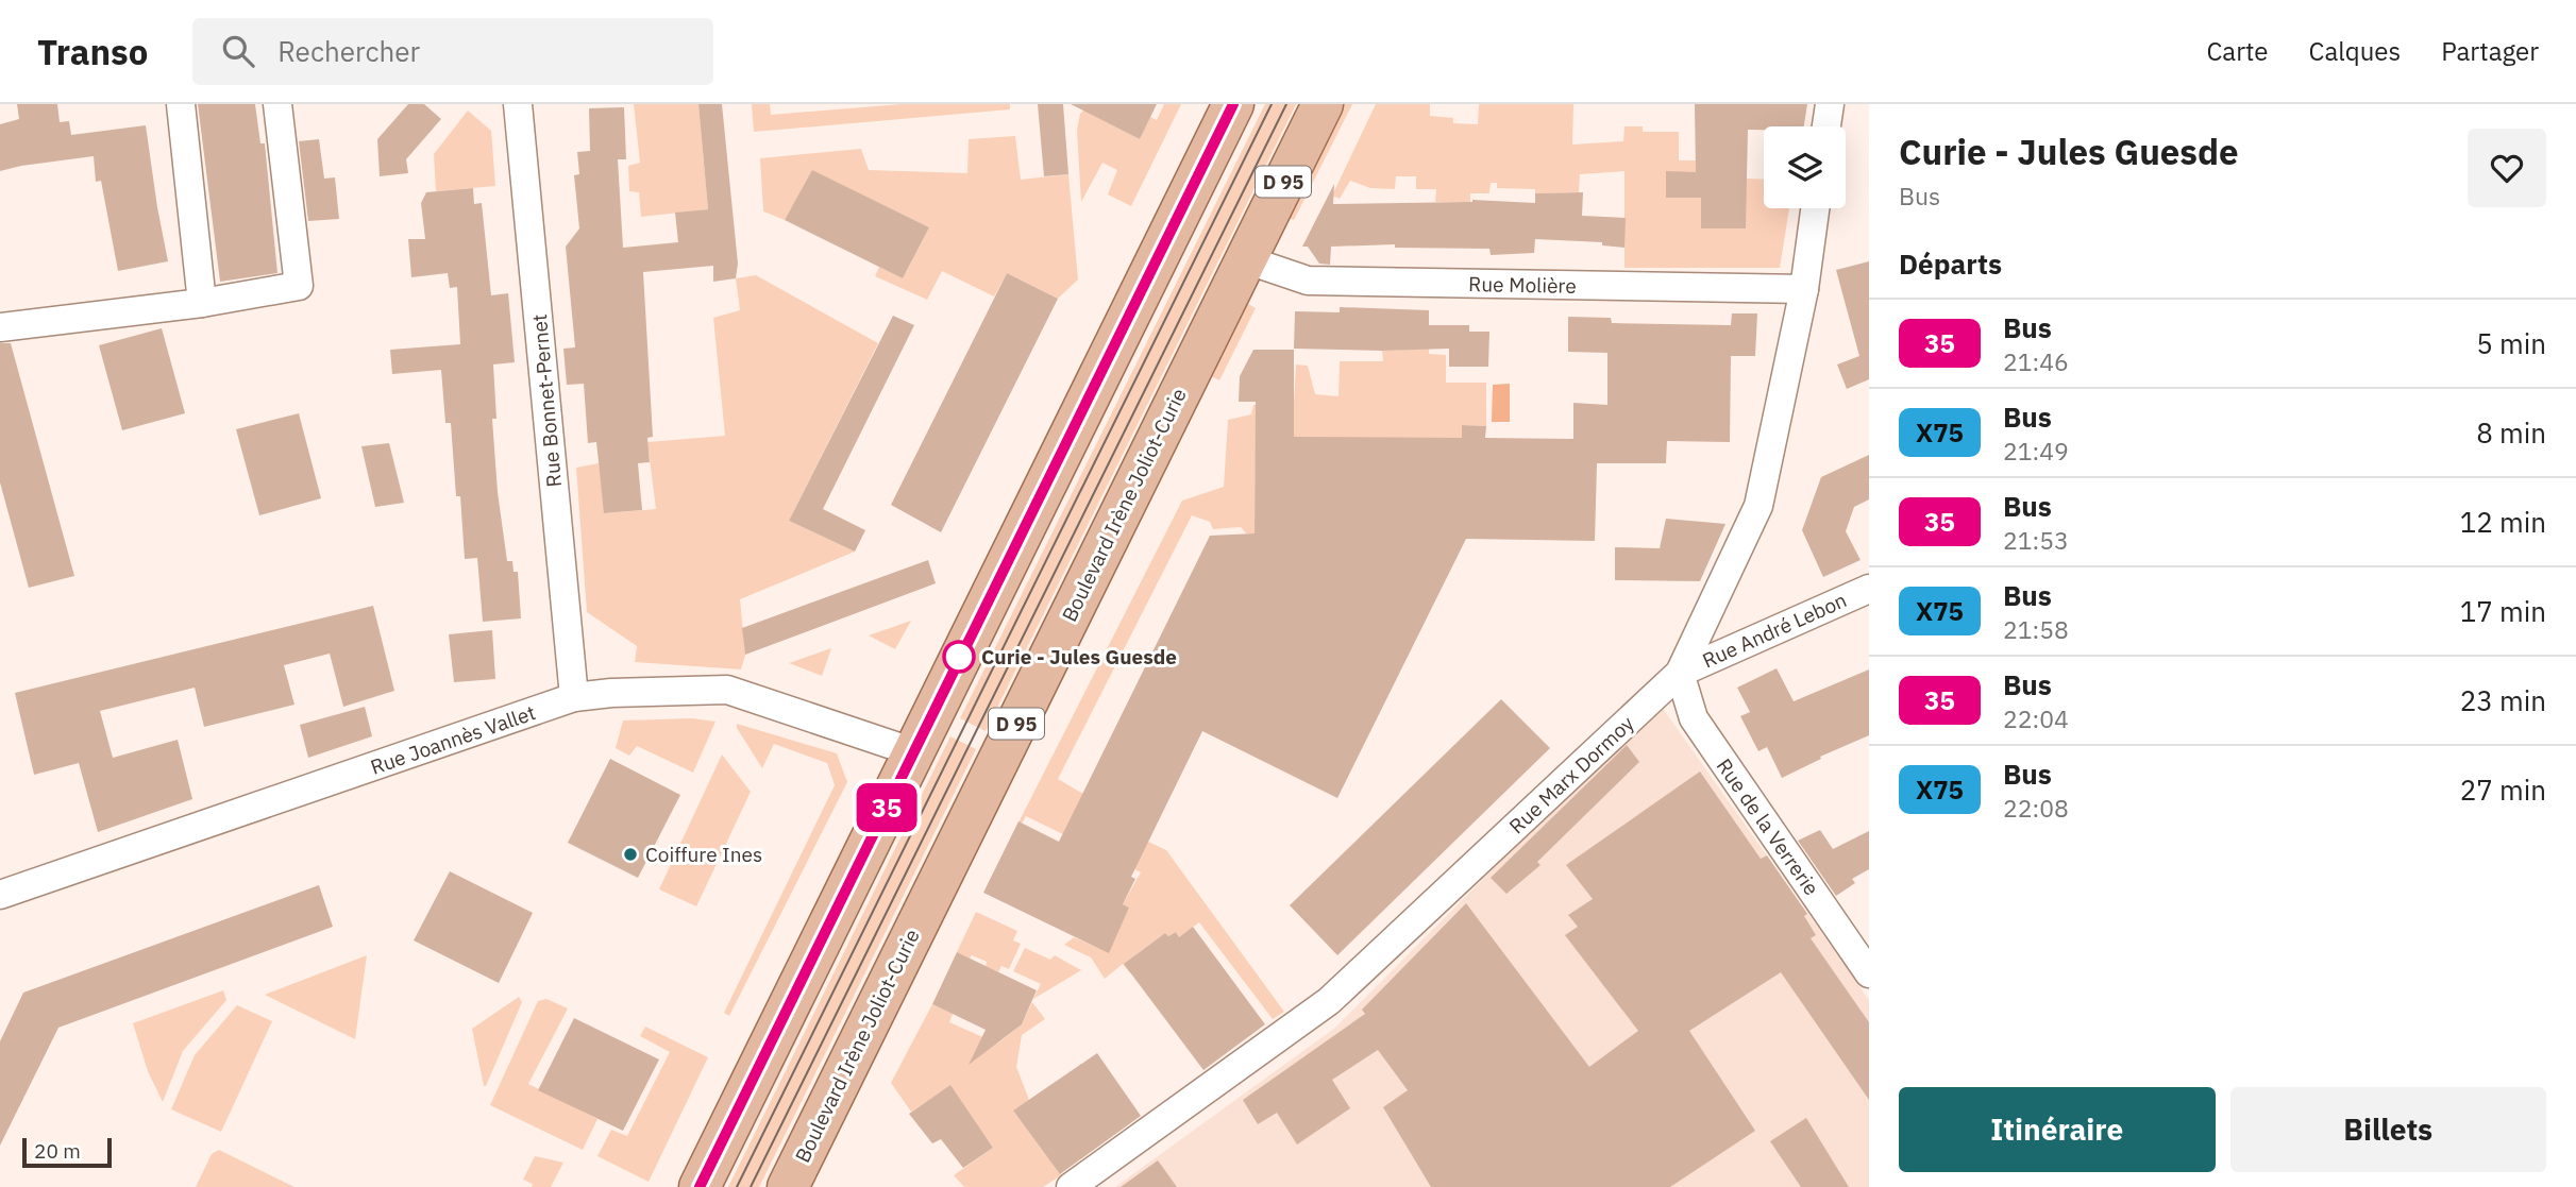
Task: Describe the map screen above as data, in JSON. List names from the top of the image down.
{
  "streets": {
    "main road": ["D 95", "Boulevard Irène Joliot-Curie"],
    "street": [
      "Rue Molière",
      "Rue Bonnet-Pernet",
      "Rue André Lebon",
      "Rue Joannès Vallet",
      "Rue Marx Dormoy",
      "Rue de la Verrerie"
    ]
  },
  "crossings": [
    ["Rue Molière", "Boulevard Irène Joliot-Curie"],
    ["Rue Molière", "Rue Marx Dormoy"],
    ["Rue Bonnet-Pernet", "Rue Joannès Vallet"],
    ["Rue André Lebon", "Rue Marx Dormoy"],
    ["Rue André Lebon", "Rue de la Verrerie"],
    ["Rue Marx Dormoy", "Rue de la Verrerie"]
  ],
  "places": ["Curie - Jules Guesde", "Coiffure Ines"],
  "lines": ["bus line 35"],
  "scale_bar": "20 m",
  "page": {
    "header": "Transo",
    "search": "Rechercher",
    "nav": ["Carte", "Calques", "Partager"],
    "on_map": "35",
    "heading": [
      ["Curie - Jules Guesde", "Bus"],
      "Départs"
    ],
    "list": [
      {
        "mark": "35",
        "name": "Bus",
        "note": "21:46",
        "value": "5 min"
      },
      {
        "mark": "X75",
        "name": "Bus",
        "note": "21:49",
        "value": "8 min"
      },
      {
        "mark": "35",
        "name": "Bus",
        "note": "21:53",
        "value": "12 min"
      },
      {
        "mark": "X75",
        "name": "Bus",
        "note": "21:58",
        "value": "17 min"
      },
      {
        "mark": "35",
        "name": "Bus",
        "note": "22:04",
        "value": "23 min"
      },
      {
        "mark": "X75",
        "name": "Bus",
        "note": "22:08",
        "value": "27 min"
      }
    ],
    "buttons": ["Itinéraire", "Billets"],
    "scale": "20 m"
  }
}
